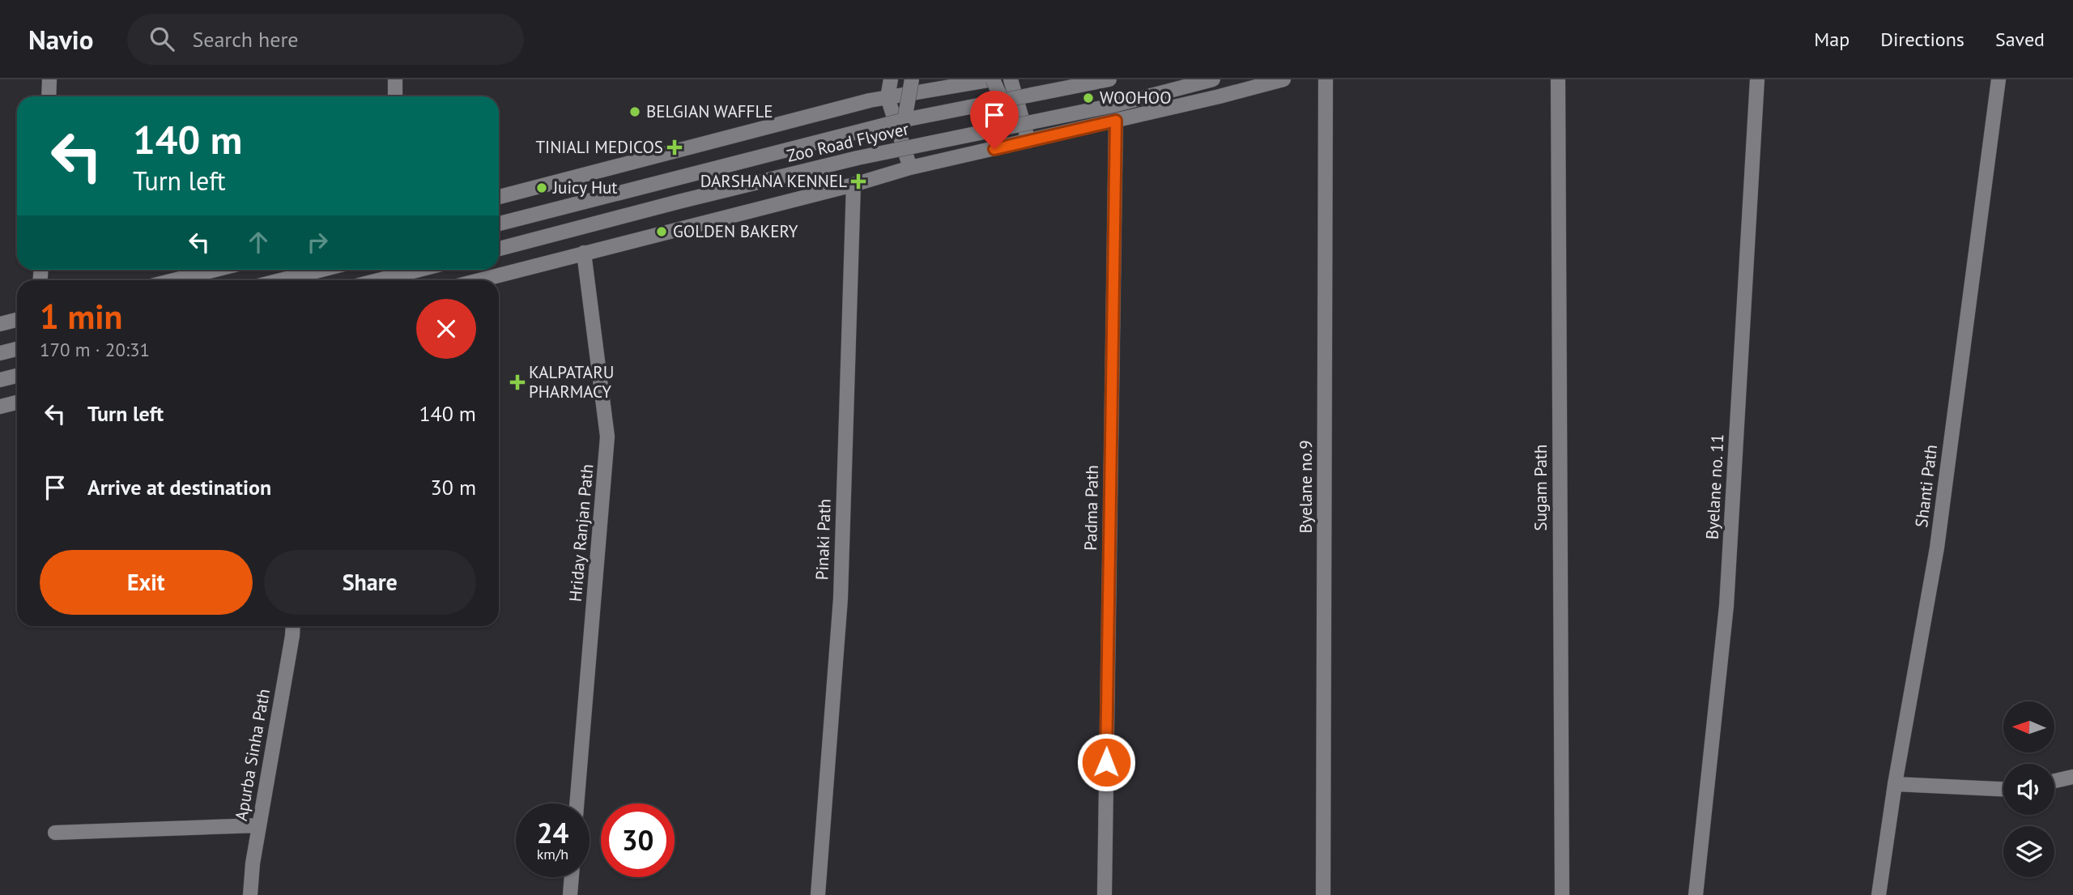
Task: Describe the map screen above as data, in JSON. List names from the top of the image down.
{
  "streets": {
    "street": [
      "Zoo Road Flyover",
      "Shanti Path",
      "Byelane no.9",
      "Byelane no. 11",
      "Sugam Path",
      "Padma Path",
      "Hriday Ranjan Path",
      "Pinaki Path",
      "Apurba Sinha Path"
    ]
  },
  "places": {
    "other": [
      "WOOHOO",
      "BELGIAN WAFFLE",
      "Juicy Hut",
      "GOLDEN BAKERY"
    ],
    "health": ["TINIALI MEDICOS", "DARSHANA KENNEL", "KALPATARU PHARMACY"]
  },
  "north": "left",
  "page": {
    "header": "Navio",
    "search": "Search here",
    "nav": ["Map", "Directions", "Saved"],
    "turn": ["140 m", "Turn left"],
    "heading": ["1 min", "170 m · 20:31"],
    "list": [
      {
        "name": "Turn left",
        "value": "140 m"
      },
      {
        "name": "Arrive at destination",
        "value": "30 m"
      }
    ],
    "buttons": ["Exit", "Share"],
    "speed": "24 km/h",
    "limit": "30"
  }
}
